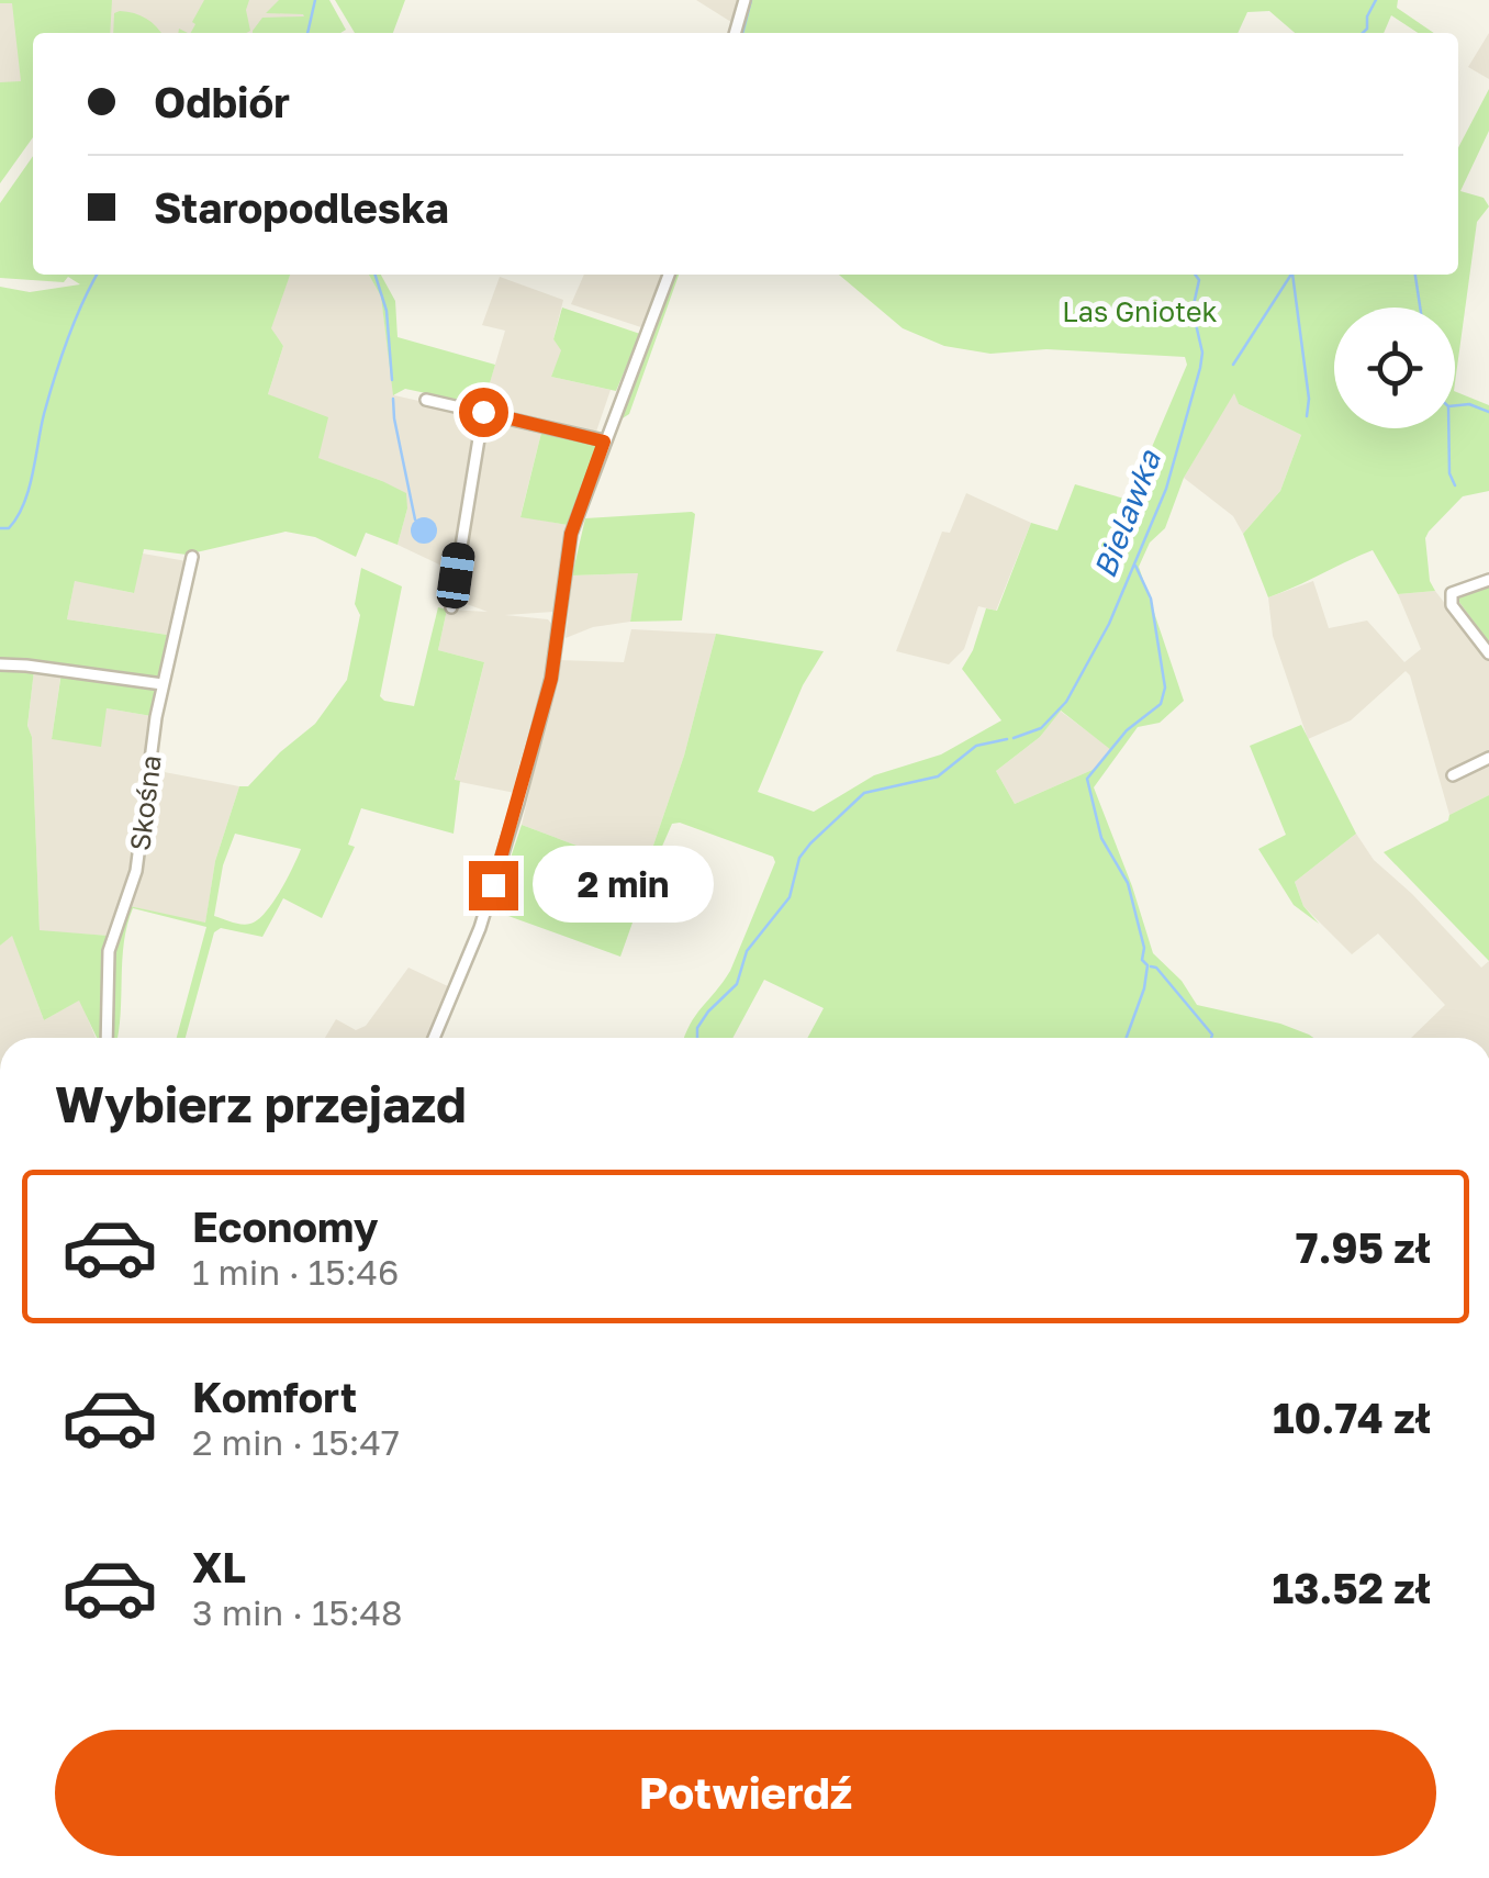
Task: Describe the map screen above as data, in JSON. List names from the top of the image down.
{
  "streets": {
    "street": ["Skośna"]
  },
  "water": ["Bielawka"],
  "parks": ["Las Gniotek"],
  "page": {
    "banner": ["Odbiór", "Staropodleska"],
    "bubble": "2 min",
    "heading": "Wybierz przejazd",
    "list": [
      {
        "name": "Economy",
        "note": "1 min · 15:46",
        "value": "7.95 zł"
      },
      {
        "name": "Komfort",
        "note": "2 min · 15:47",
        "value": "10.74 zł"
      },
      {
        "name": "XL",
        "note": "3 min · 15:48",
        "value": "13.52 zł"
      }
    ],
    "buttons": "Potwierdź"
  }
}
